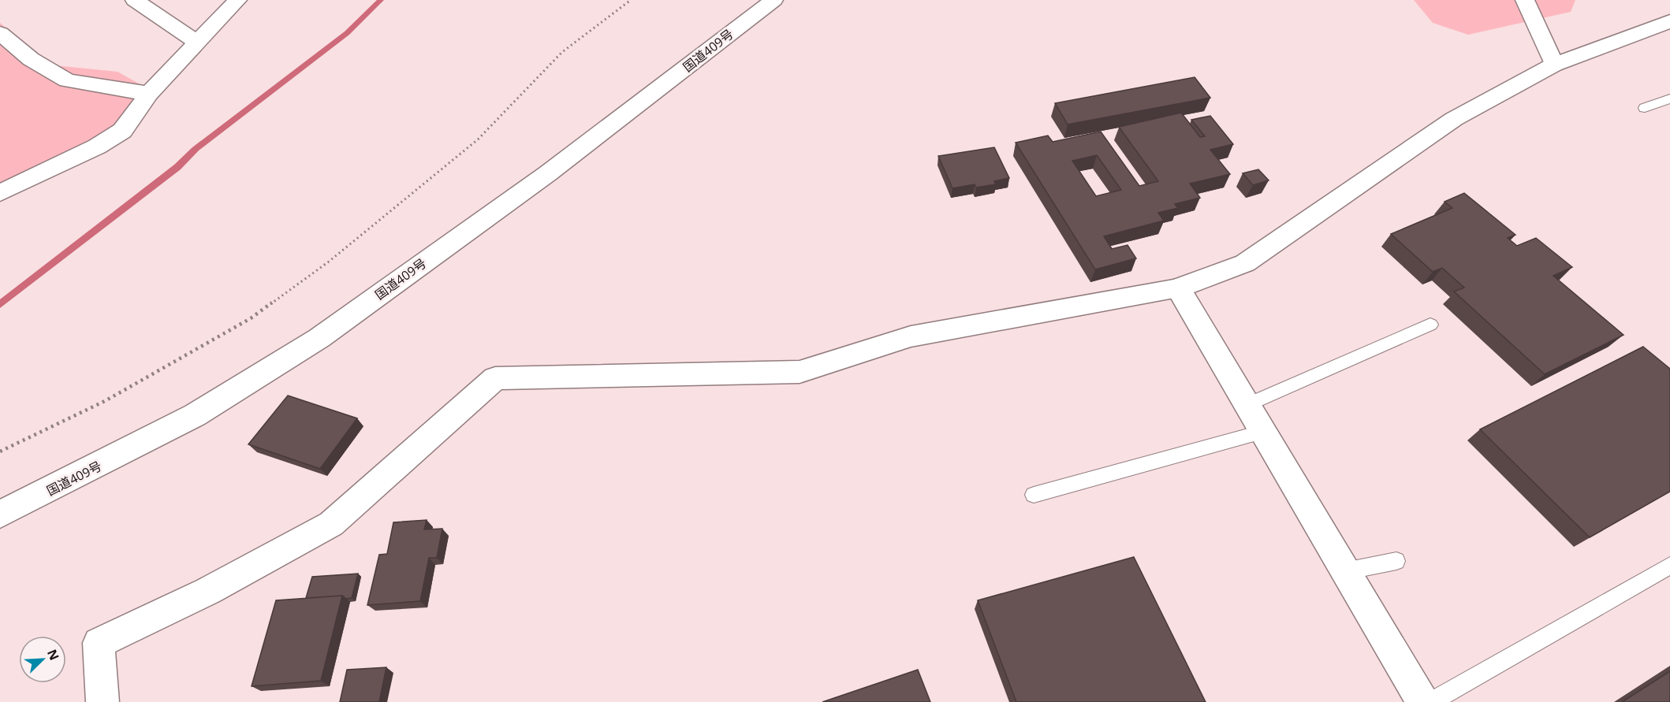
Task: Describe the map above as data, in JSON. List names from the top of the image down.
{
  "streets": {
    "main road": ["国道409号"]
  },
  "north": "top right"
}
